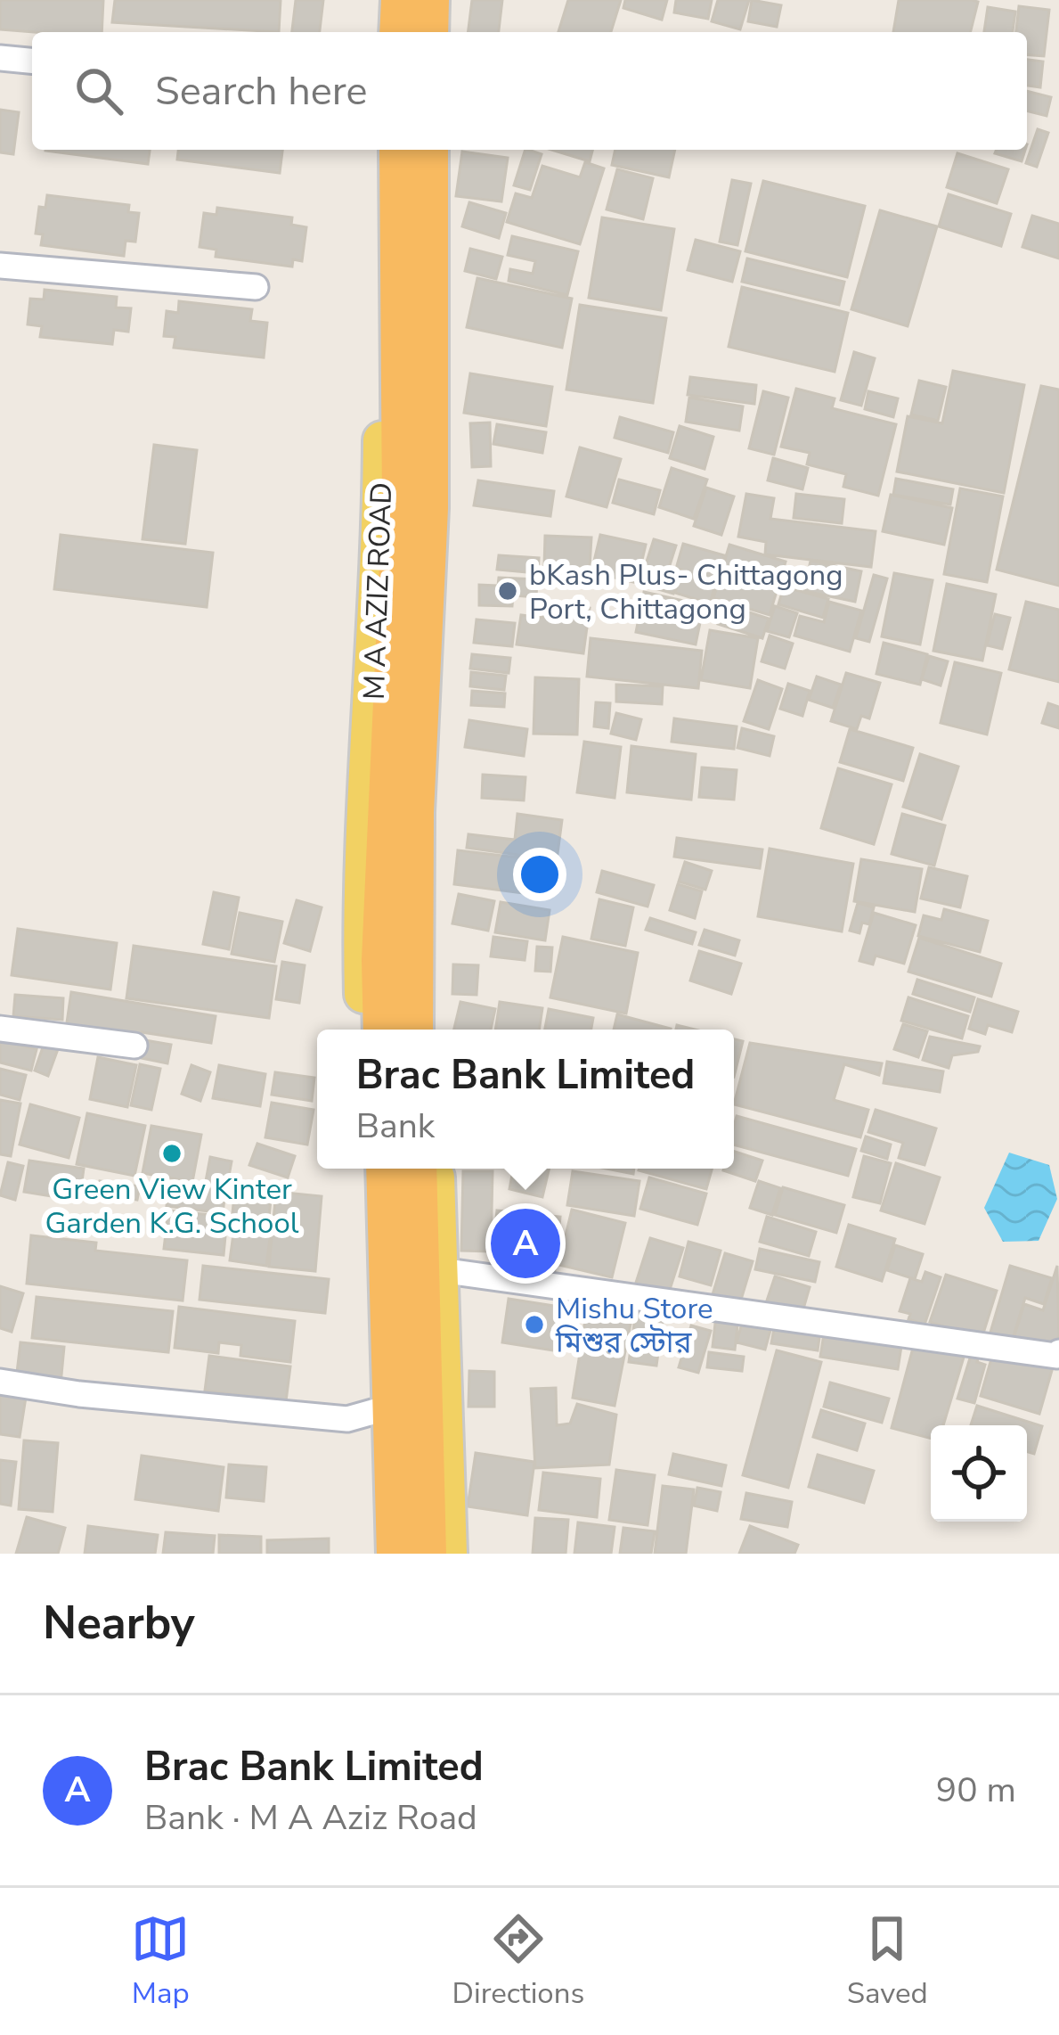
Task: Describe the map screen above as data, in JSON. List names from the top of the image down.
{
  "streets": {
    "main road": ["M A AZIZ ROAD"]
  },
  "places": ["bKash Plus- Chittagong Port, Chittagong", "Green View Kinter Garden K.G. School", "Mishu Store মিশুর স্টোর"],
  "page": {
    "search": "Search here",
    "popup": ["Brac Bank Limited", "Bank"],
    "pins": "A",
    "heading": "Nearby",
    "list": [
      {
        "mark": "A",
        "name": "Brac Bank Limited",
        "note": "Bank · M A Aziz Road",
        "value": "90 m"
      }
    ],
    "nav": ["Map", "Directions", "Saved"]
  }
}
